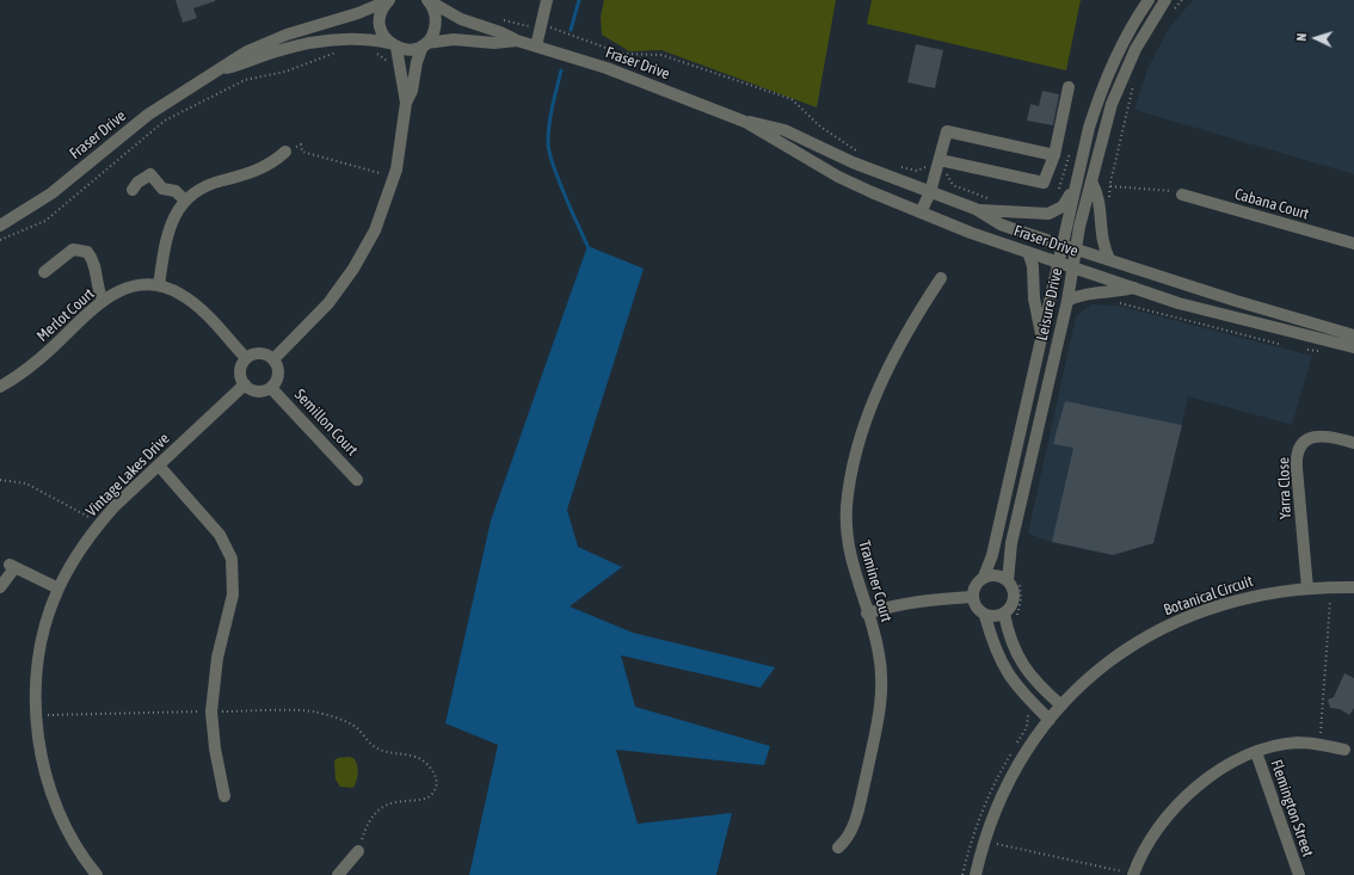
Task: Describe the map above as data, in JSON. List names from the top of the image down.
{
  "streets": {
    "street": [
      "Fraser Drive",
      "Cabana Court",
      "Leisure Drive",
      "Merlot Court",
      "Semillon Court",
      "Vintage Lakes Drive",
      "Yarra Close",
      "Traminer Court",
      "Botanical Circuit",
      "Flemington Street"
    ]
  },
  "crossings": [
    ["Fraser Drive", "Leisure Drive"],
    ["Merlot Court", "Semillon Court"],
    ["Merlot Court", "Vintage Lakes Drive"],
    ["Semillon Court", "Vintage Lakes Drive"],
    ["Yarra Close", "Botanical Circuit"]
  ],
  "north": "left"
}
